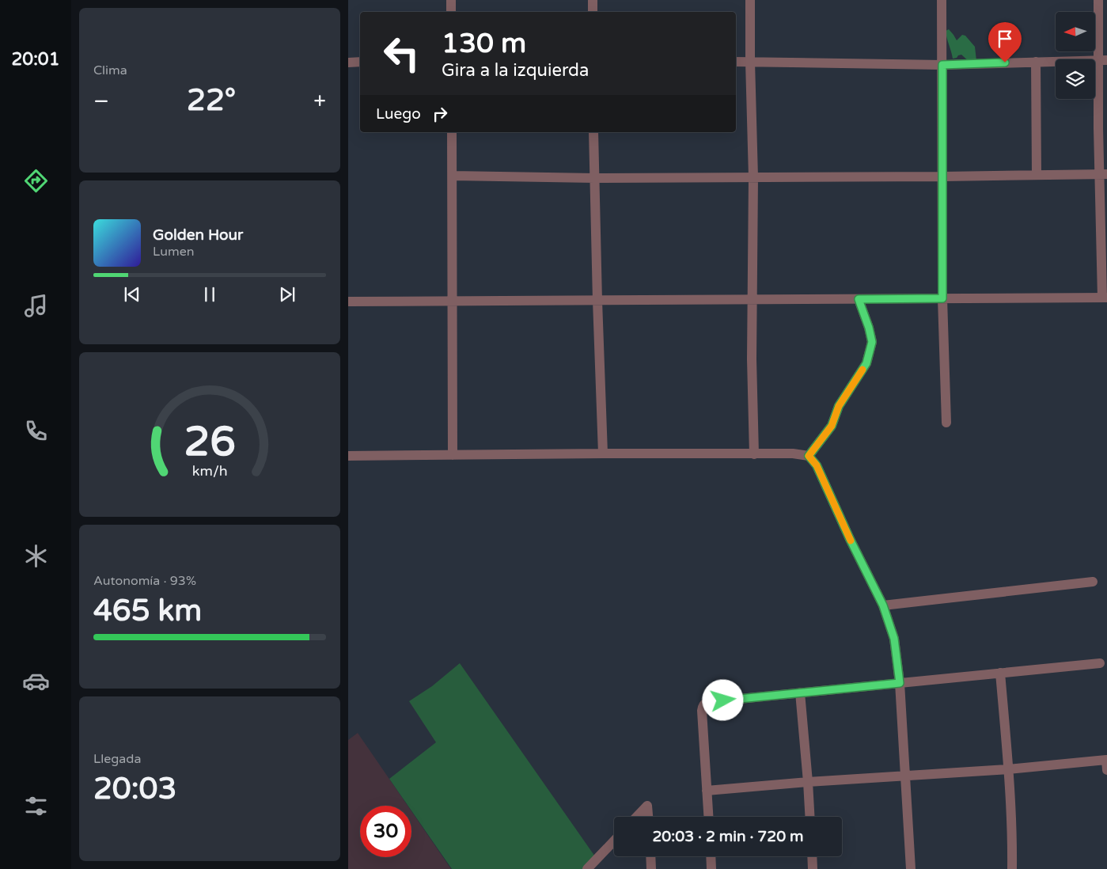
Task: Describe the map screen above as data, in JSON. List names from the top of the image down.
{
  "north": "left",
  "page": {
    "tabs": "20:01",
    "tile": [
      "Clima",
      ["Autonomía · 93%", "465 km"],
      ["Llegada", "20:03"]
    ],
    "turn": ["130 m", "Gira a la izquierda"],
    "heat": ["−", "22°", "+"],
    "then": "Luego",
    "song": ["Golden Hour", "Lumen"],
    "limit": "30",
    "trip": "20:03 · 2 min · 720 m",
    "gauge": ["26", "km/h"]
  }
}
